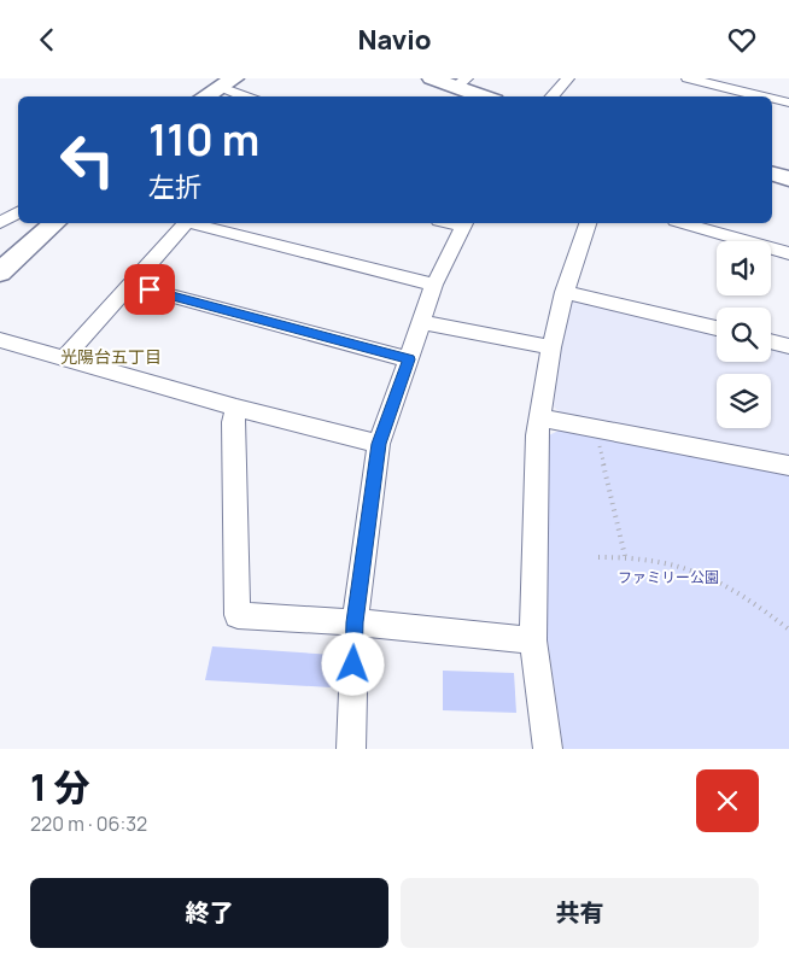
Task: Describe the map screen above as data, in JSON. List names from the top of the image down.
{
  "districts": ["光陽台五丁目"],
  "parks": ["ファミリー公園"],
  "page": {
    "header": "Navio",
    "turn": ["110 m", "左折"],
    "heading": ["1 分", "220 m · 06:32"],
    "buttons": ["終了", "共有"]
  }
}
